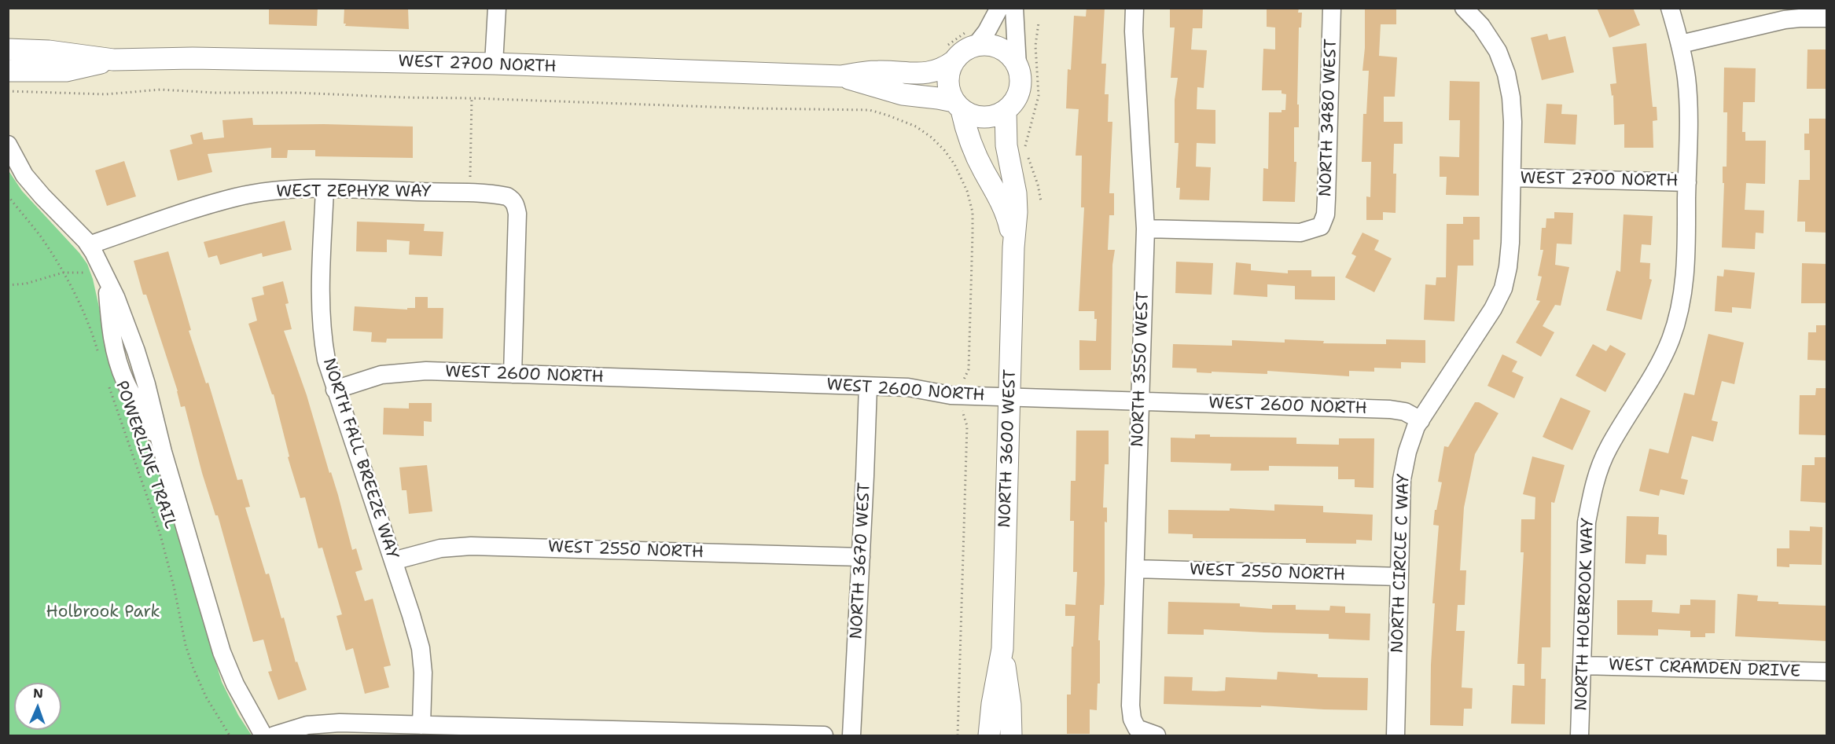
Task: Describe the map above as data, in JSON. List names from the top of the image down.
{
  "streets": {
    "street": [
      "WEST 2700 NORTH",
      "NORTH 3480 WEST",
      "WEST ZEPHYR WAY",
      "NORTH 3550 WEST",
      "WEST 2600 NORTH",
      "NORTH 3600 WEST",
      "NORTH FALL BREEZE WAY",
      "WEST 2550 NORTH",
      "NORTH 3670 WEST",
      "NORTH CIRCLE C WAY",
      "NORTH HOLBROOK WAY",
      "WEST CRAMDEN DRIVE"
    ],
    "path": ["POWERLINE TRAIL"]
  },
  "crossings": [
    ["WEST 2700 NORTH", "NORTH 3600 WEST"],
    ["WEST 2700 NORTH", "NORTH CIRCLE C WAY"],
    ["WEST 2700 NORTH", "NORTH HOLBROOK WAY"],
    ["NORTH 3480 WEST", "NORTH 3550 WEST"],
    ["WEST ZEPHYR WAY", "WEST 2600 NORTH"],
    ["WEST ZEPHYR WAY", "NORTH FALL BREEZE WAY"],
    ["NORTH 3550 WEST", "WEST 2600 NORTH"],
    ["NORTH 3550 WEST", "WEST 2550 NORTH"],
    ["WEST 2600 NORTH", "NORTH 3600 WEST"],
    ["WEST 2600 NORTH", "NORTH FALL BREEZE WAY"],
    ["WEST 2600 NORTH", "NORTH 3670 WEST"],
    ["WEST 2600 NORTH", "NORTH CIRCLE C WAY"],
    ["NORTH FALL BREEZE WAY", "WEST 2550 NORTH"],
    ["WEST 2550 NORTH", "NORTH 3670 WEST"],
    ["WEST 2550 NORTH", "NORTH CIRCLE C WAY"],
    ["NORTH HOLBROOK WAY", "WEST CRAMDEN DRIVE"]
  ],
  "parks": ["Holbrook Park"],
  "north": "top"
}
